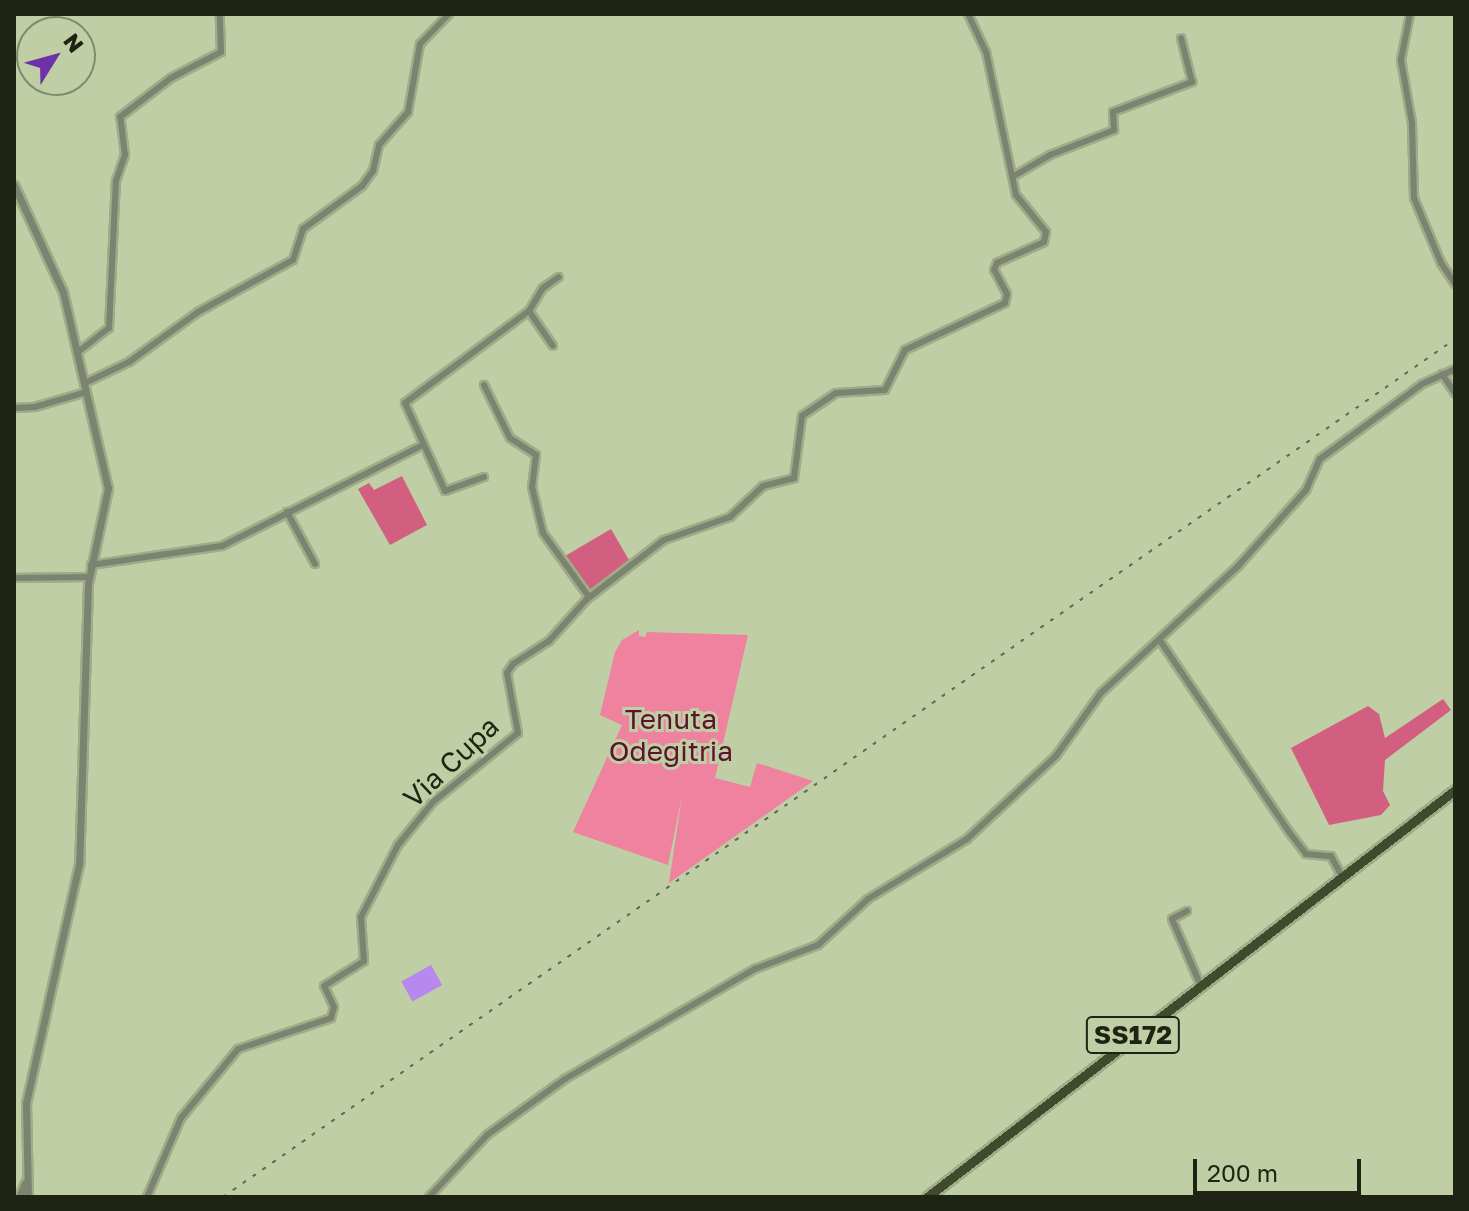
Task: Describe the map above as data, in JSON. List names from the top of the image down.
{
  "streets": {
    "main road": ["SS172"],
    "street": ["Via Cupa"]
  },
  "parks": ["Tenuta Odegitria"],
  "scale_bar": "200 m",
  "north": "top right"
}
